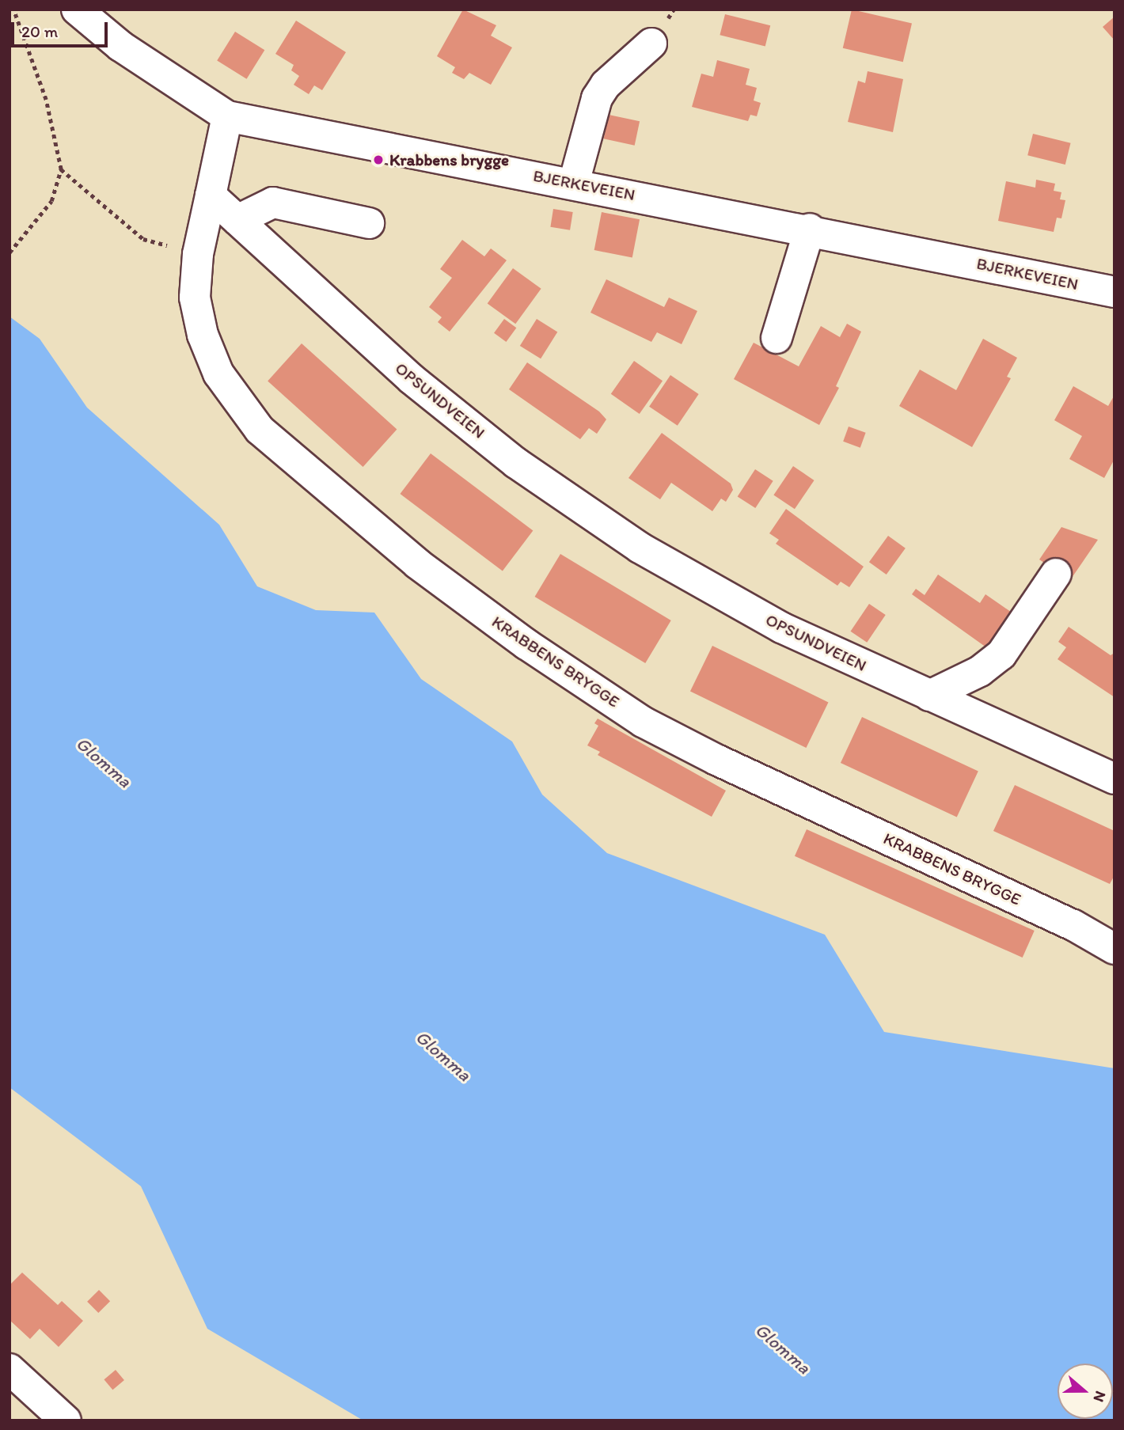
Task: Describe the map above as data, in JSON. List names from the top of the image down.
{
  "streets": {
    "street": ["BJERKEVEIEN", "OPSUNDVEIEN", "KRABBENS BRYGGE"]
  },
  "crossings": [
    ["OPSUNDVEIEN", "KRABBENS BRYGGE"]
  ],
  "water": ["Glomma"],
  "places": ["Krabbens brygge"],
  "scale_bar": "20 m",
  "north": "right"
}
